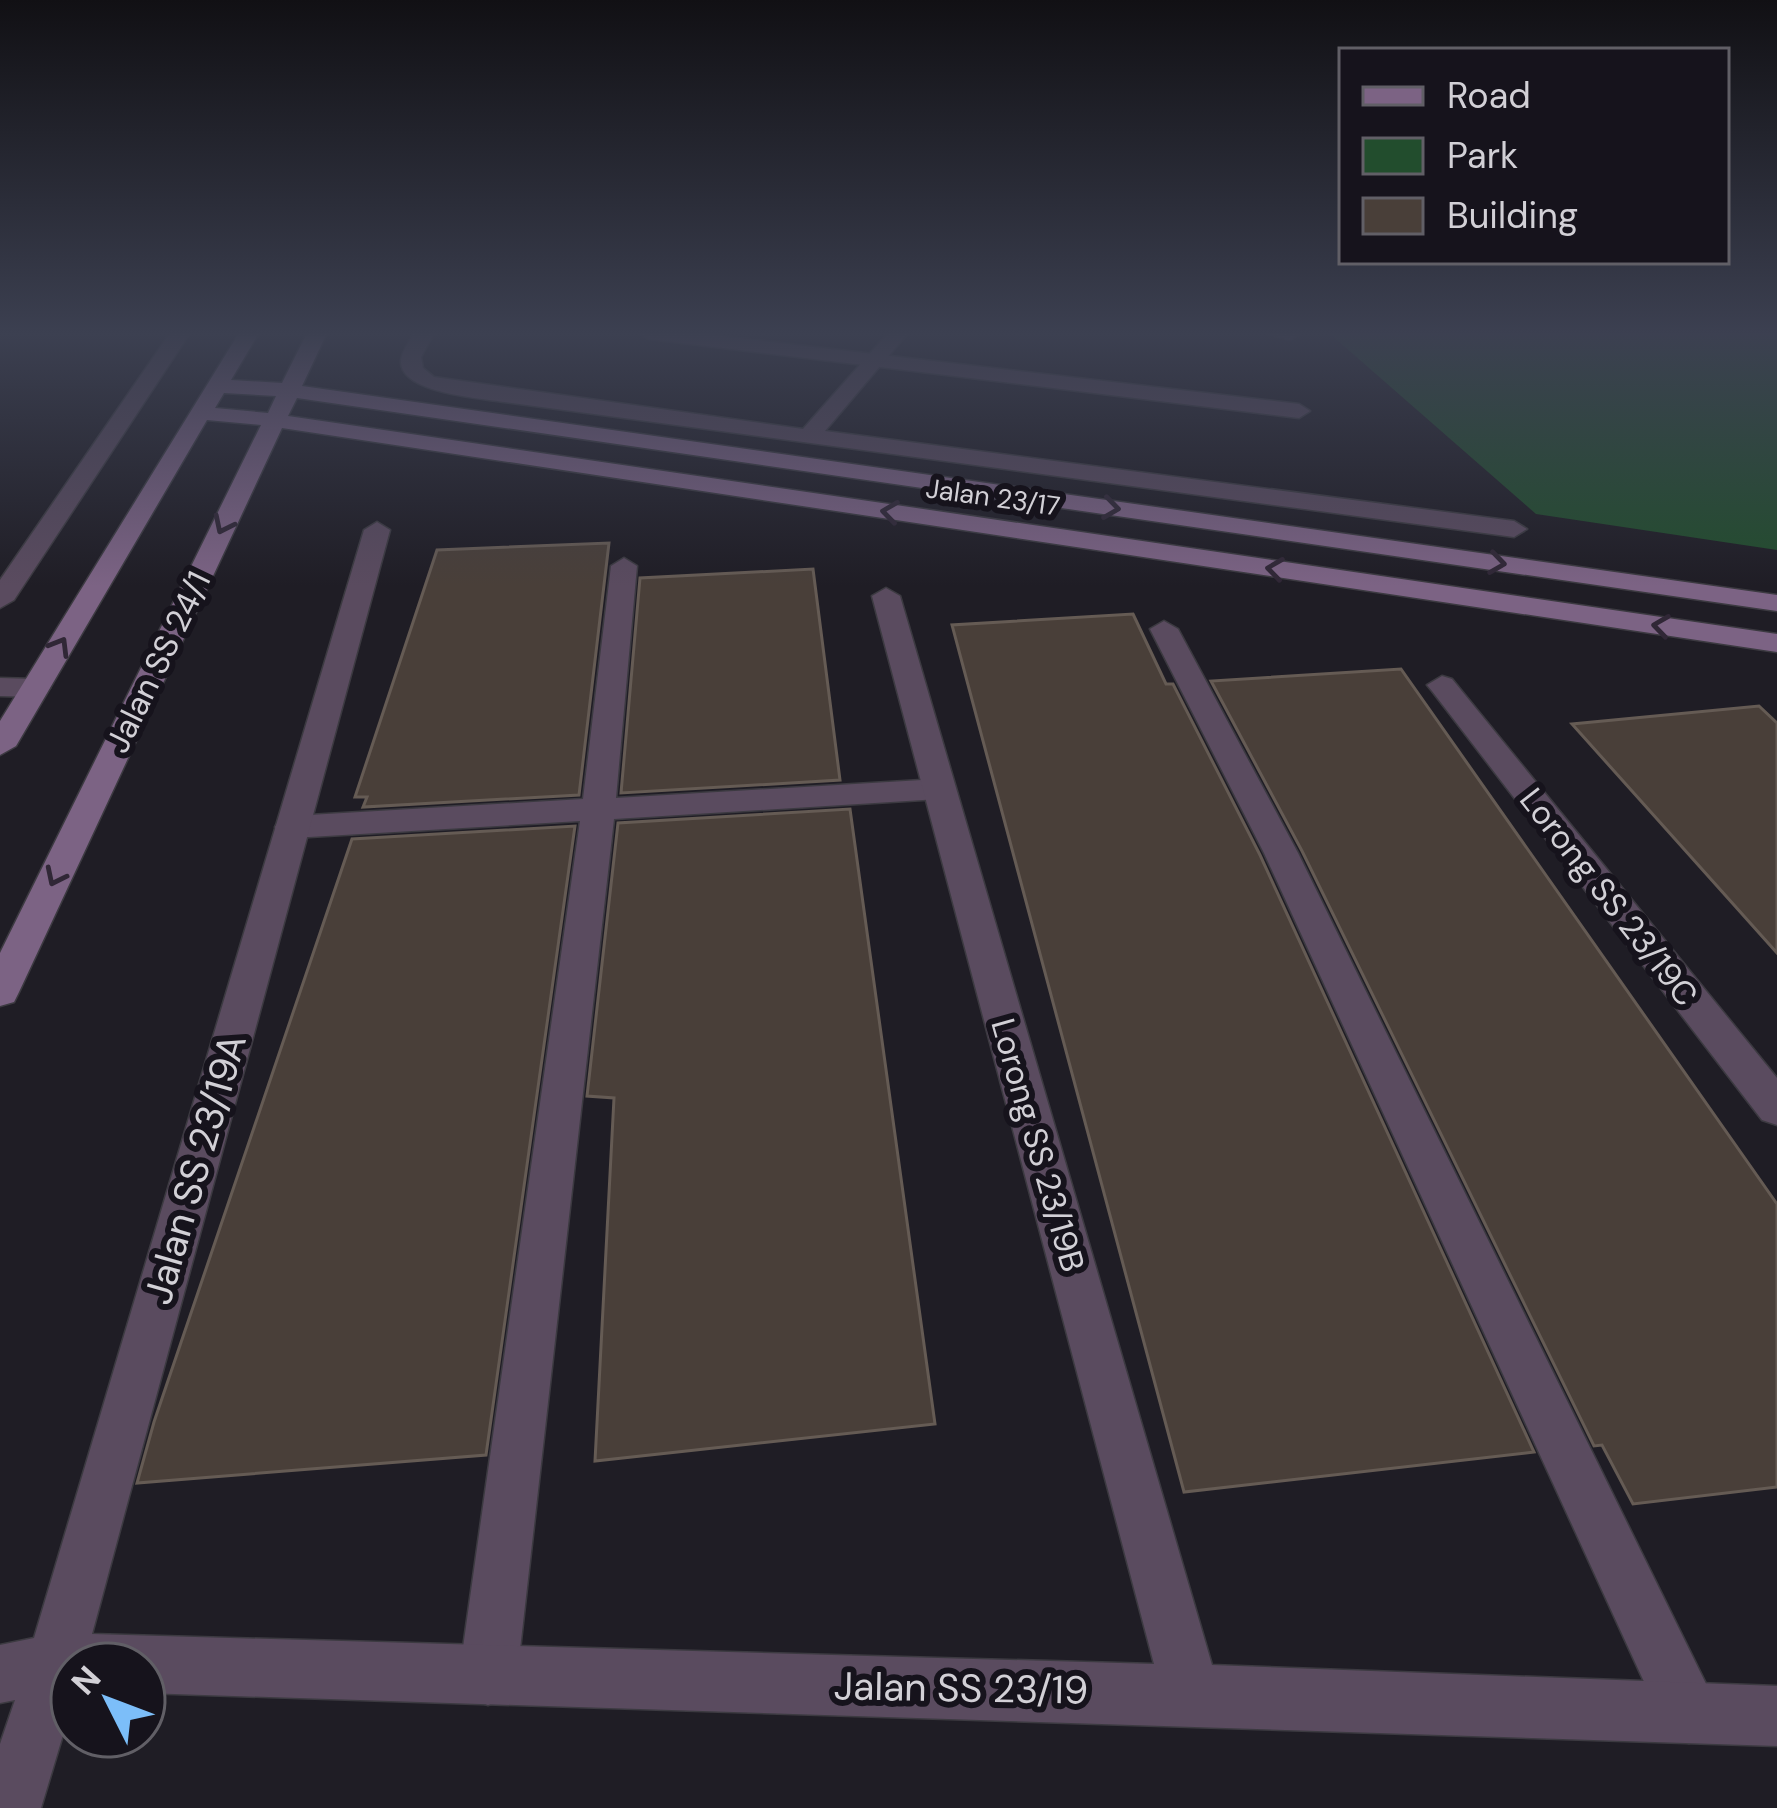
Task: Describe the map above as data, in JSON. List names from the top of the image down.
{
  "streets": {
    "street": [
      "Jalan 23/17",
      "Jalan SS 24/1",
      "Lorong SS 23/19C",
      "Lorong SS 23/19B",
      "Jalan SS 23/19A",
      "Jalan SS 23/19"
    ]
  },
  "crossings": [
    ["Lorong SS 23/19B", "Jalan SS 23/19"]
  ],
  "legend": ["Road", "Park", "Building"],
  "north": "top left"
}
